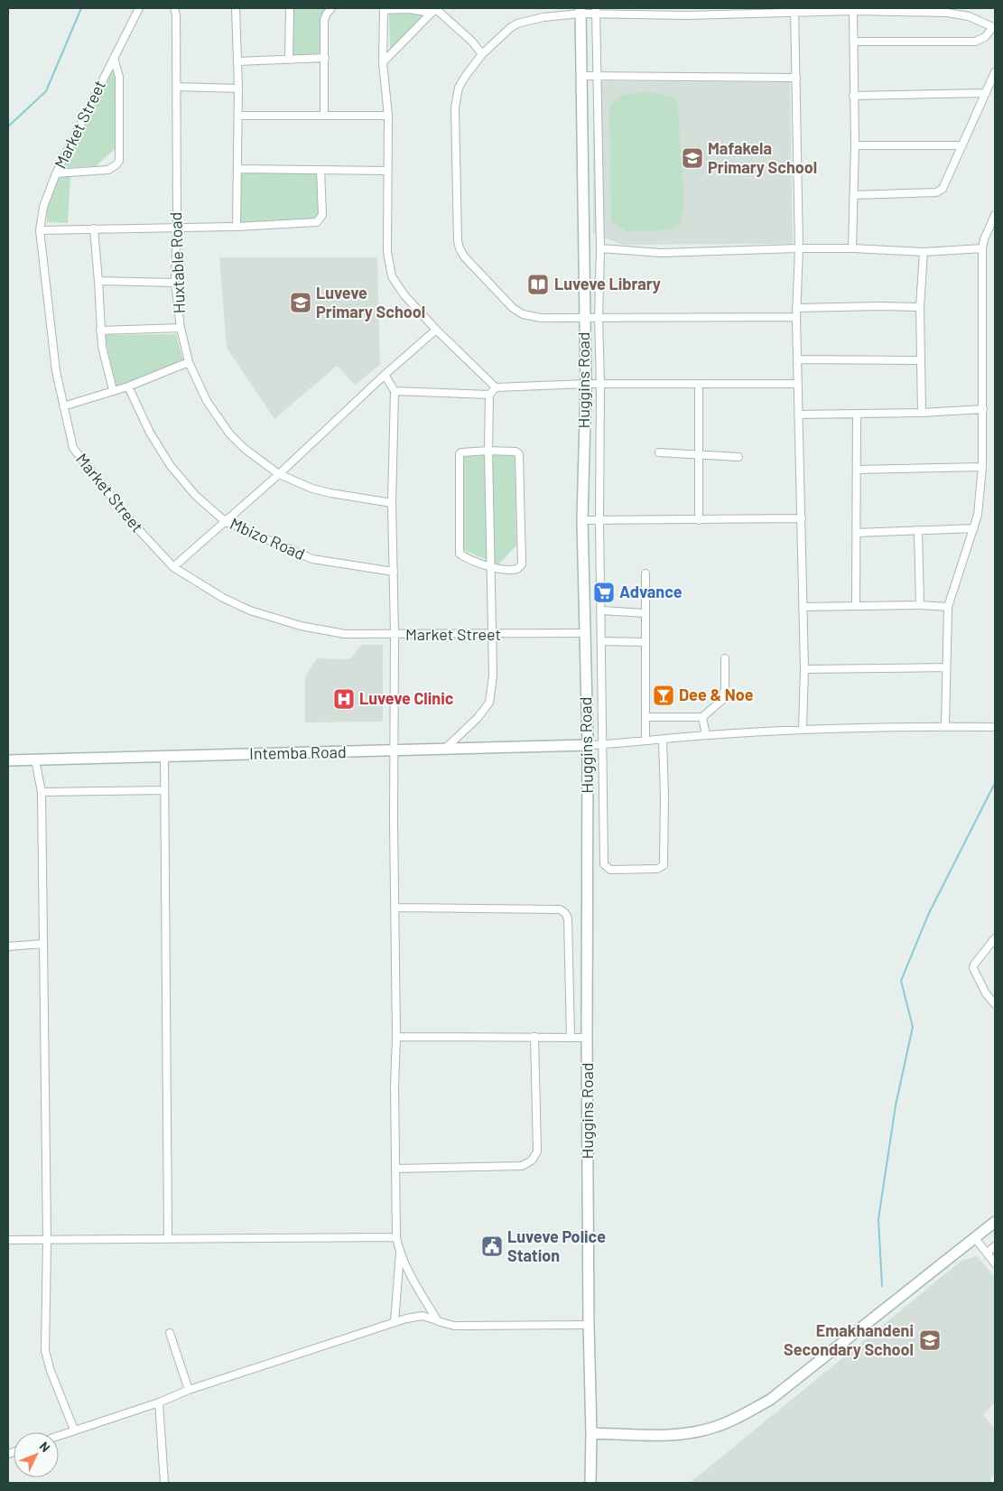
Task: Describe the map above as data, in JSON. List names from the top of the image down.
{
  "streets": {
    "street": [
      "Market Street",
      "Huxtable Road",
      "Huggins Road",
      "Mbizo Road",
      "Intemba Road"
    ]
  },
  "crossings": [
    ["Market Street", "Huggins Road"],
    ["Huggins Road", "Intemba Road"]
  ],
  "places": {
    "school or university": ["Mafakela Primary School", "Luveve Primary School", "Emakhandeni Secondary School"],
    "library": ["Luveve Library"],
    "supermarket": ["Advance"],
    "bar": ["Dee & Noe"],
    "hospital": ["Luveve Clinic"],
    "public building": ["Luveve Police Station"]
  },
  "north": "top right"
}
